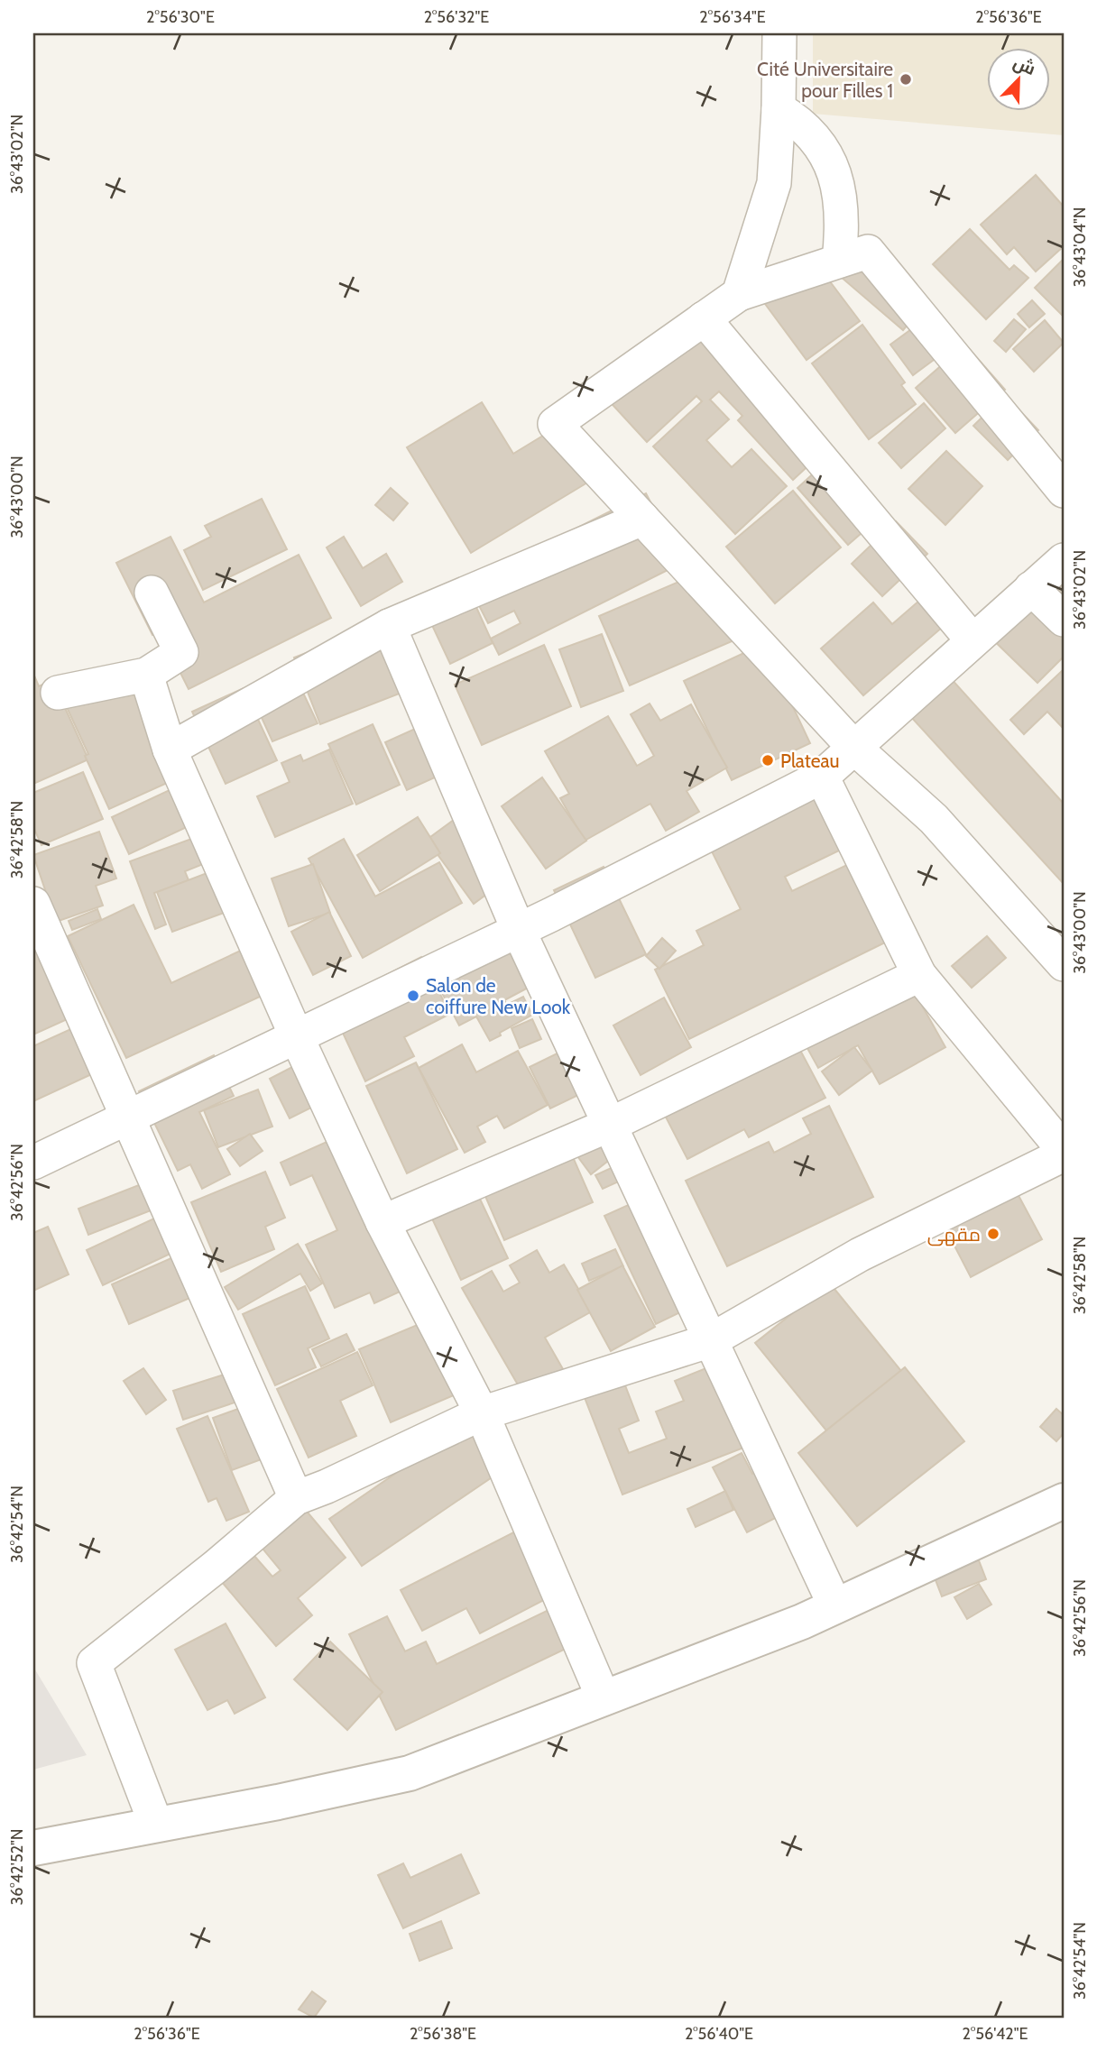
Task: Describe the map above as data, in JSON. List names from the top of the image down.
{
  "places": [
    "Cité Universitaire pour Filles 1",
    "Plateau",
    "Salon de coiffure New Look",
    "مقهى"
  ],
  "north": "top right",
  "coordinates": [
    "2°56'30\"E",
    "2°56'32\"E",
    "2°56'34\"E",
    "2°56'36\"E",
    "36°43'02\"N",
    "36°43'04\"N",
    "36°43'00\"N",
    "36°42'58\"N",
    "36°42'56\"N",
    "36°42'54\"N",
    "36°42'52\"N",
    "2°56'38\"E",
    "2°56'40\"E",
    "2°56'42\"E"
  ]
}
